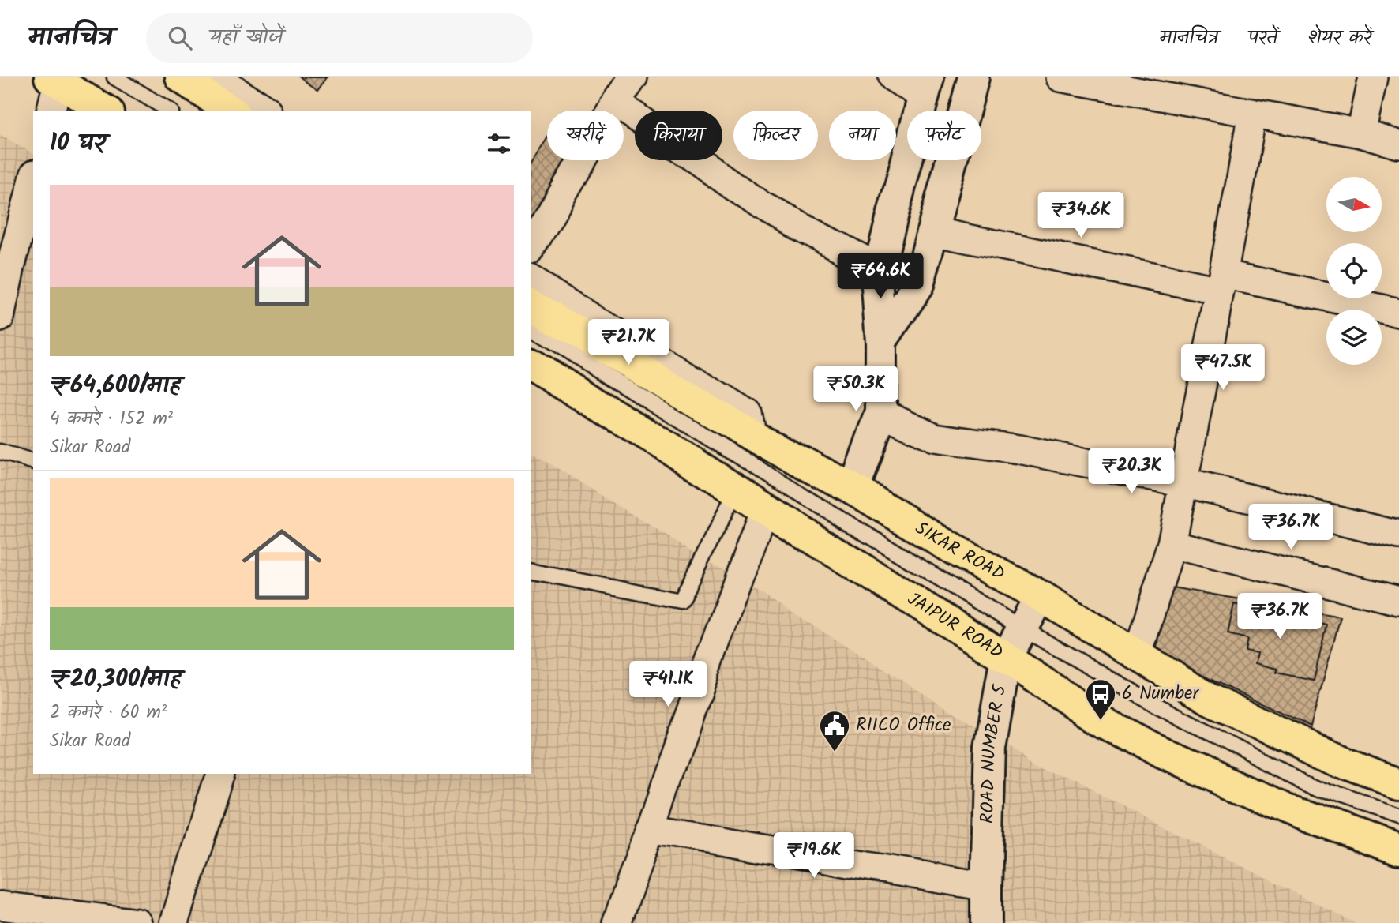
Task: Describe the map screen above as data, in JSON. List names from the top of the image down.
{
  "streets": {
    "main road": ["SIKAR ROAD", "JAIPUR ROAD"],
    "street": ["ROAD NUMBER 5"]
  },
  "crossings": [
    ["SIKAR ROAD", "ROAD NUMBER 5"],
    ["JAIPUR ROAD", "ROAD NUMBER 5"]
  ],
  "places": {
    "bus stop": ["6 Number"],
    "public building": ["RIICO Office"]
  },
  "north": "right",
  "page": {
    "header": "मानचित्र",
    "search": "यहाँ खोजें",
    "nav": ["मानचित्र", "परतें", "शेयर करें"],
    "chip": [
      "खरीदें",
      "किराया",
      "फ़िल्टर",
      "नया",
      "फ़्लैट"
    ],
    "heading": "10 घर",
    "list": [
      {
        "name": "₹64,600/माह",
        "note": "4 कमरे · 152 m² · Sikar Road"
      },
      {
        "name": "₹20,300/माह",
        "note": "2 कमरे · 60 m² · Sikar Road"
      }
    ],
    "price": [
      "₹34.6K",
      "₹64.6K",
      "₹21.7K",
      "₹47.5K",
      "₹50.3K",
      "₹20.3K",
      "₹36.7K",
      "₹36.7K",
      "₹41.1K",
      "₹19.6K"
    ]
  }
}
